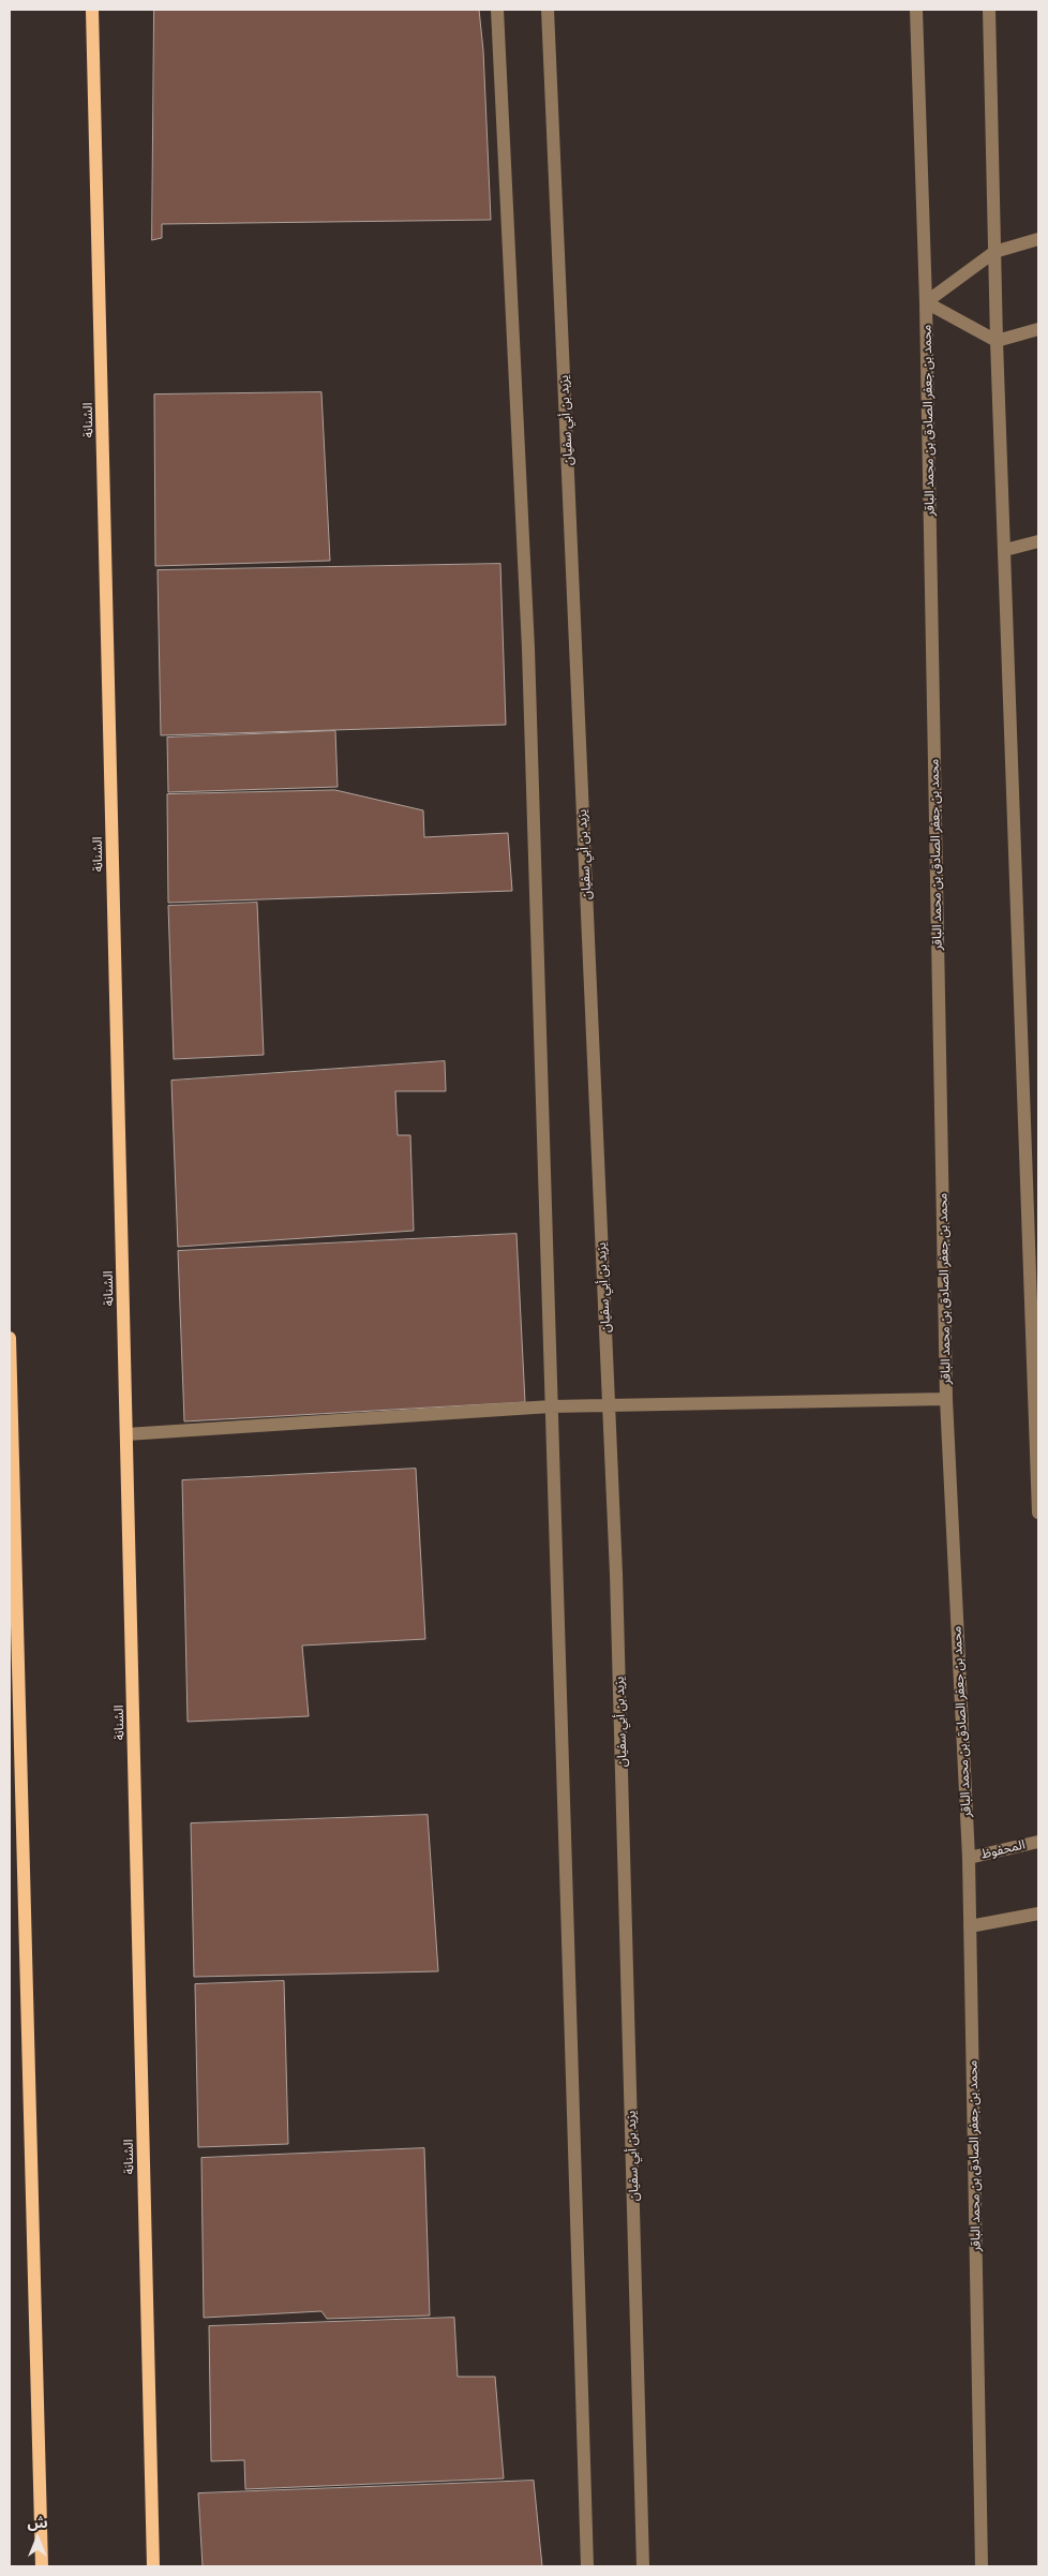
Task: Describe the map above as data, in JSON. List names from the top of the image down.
{
  "streets": {
    "main road": ["الشنانة"],
    "street": ["يزيد بن أبي سفيان", "محمد بن جعفر الصادق بن محمد الباقر", "المحفوظ"]
  },
  "crossings": [
    ["محمد بن جعفر الصادق بن محمد الباقر", "المحفوظ"]
  ],
  "north": "top"
}
